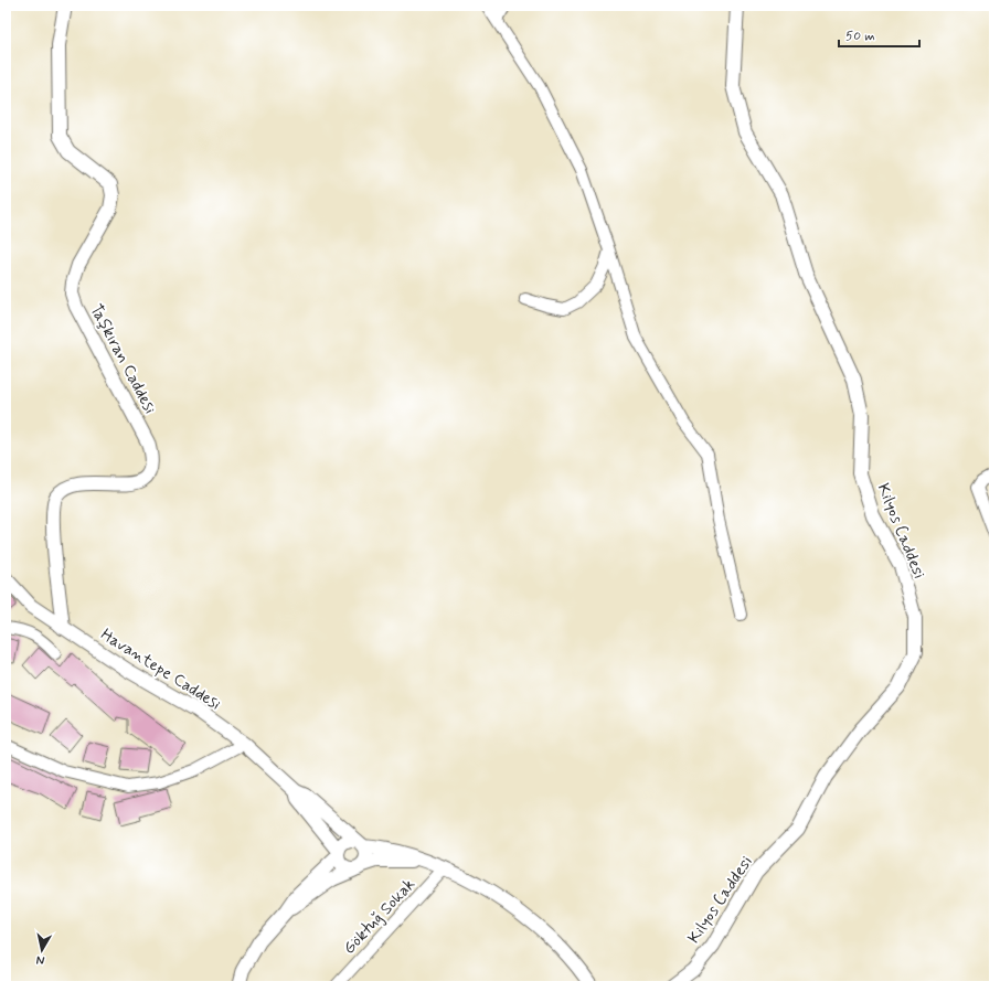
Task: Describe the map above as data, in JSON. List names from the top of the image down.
{
  "streets": {
    "street": [
      "Taşkıran Caddesi",
      "Kilyos Caddesi",
      "Havantepe Caddesi",
      "Göktuğ Sokak"
    ]
  },
  "crossings": [
    ["Taşkıran Caddesi", "Havantepe Caddesi"]
  ],
  "scale_bar": "50 m",
  "north": "bottom"
}
